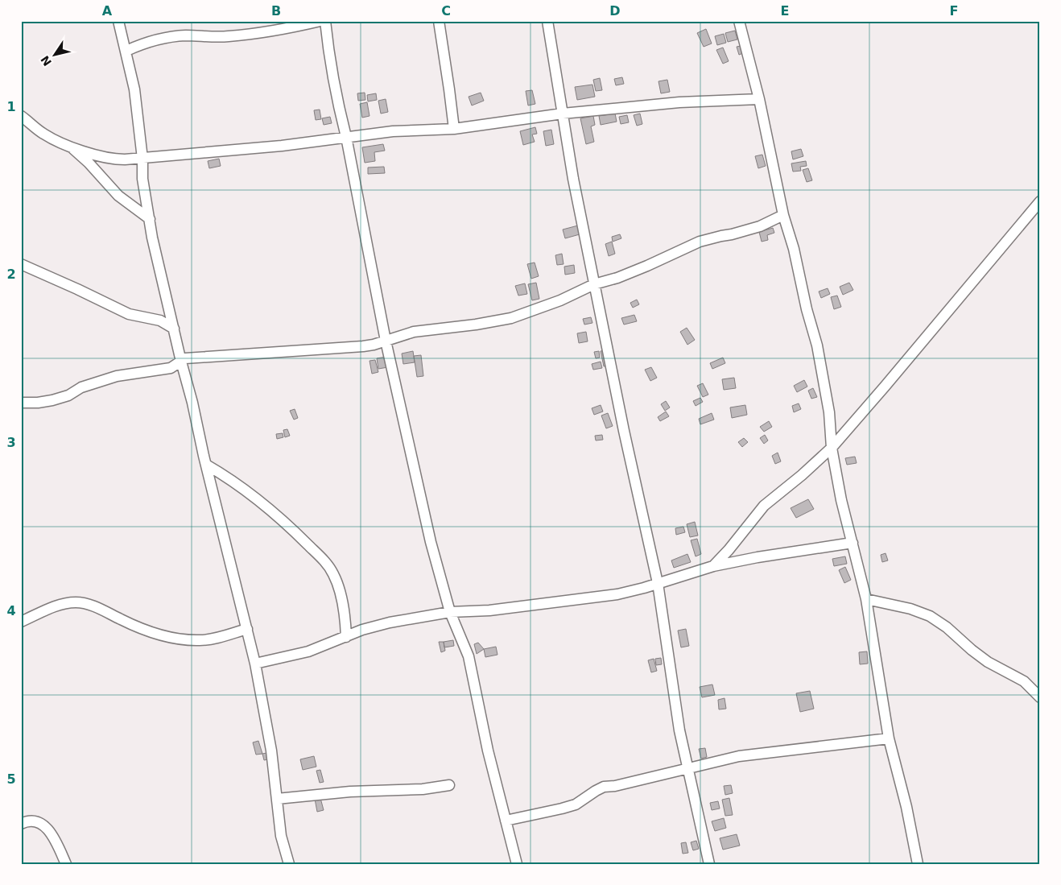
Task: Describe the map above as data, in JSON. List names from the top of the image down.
{
  "north": "bottom left",
  "grid": {
    "columns": [
      "A",
      "B",
      "C",
      "D",
      "E",
      "F"
    ],
    "rows": [
      "1",
      "2",
      "3",
      "4",
      "5"
    ]
  }
}
